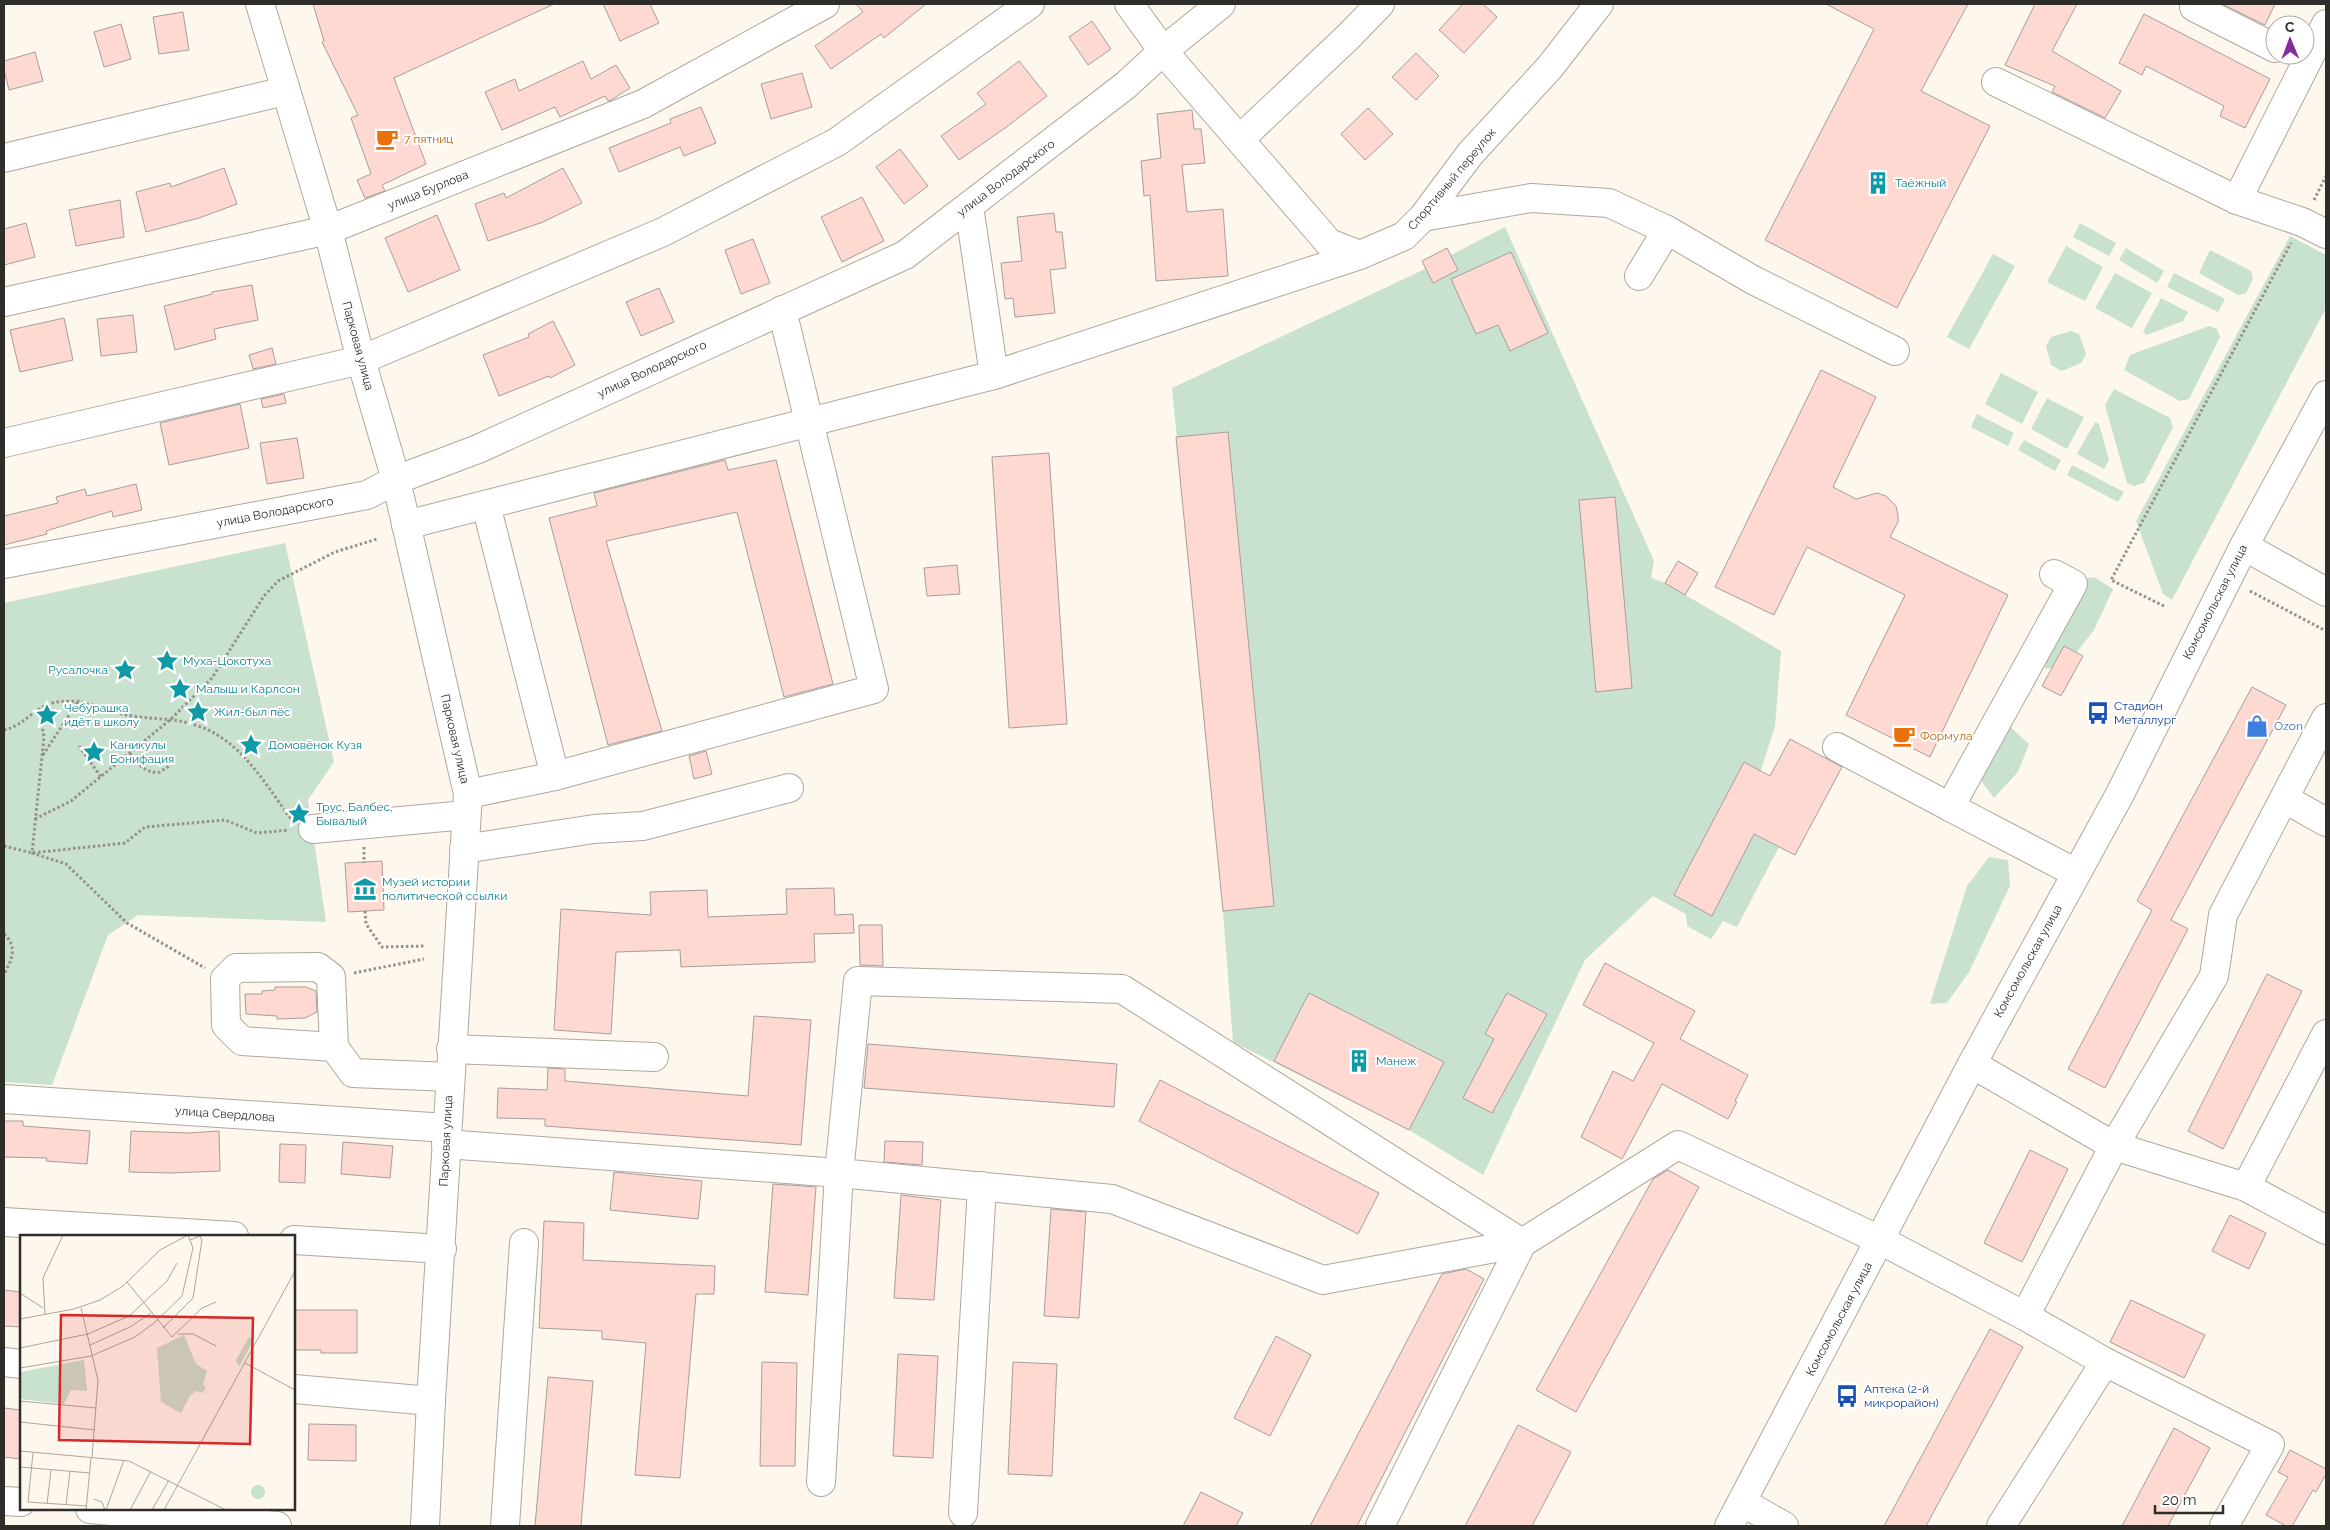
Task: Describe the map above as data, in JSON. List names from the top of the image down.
{
  "streets": {
    "street": [
      "улица Володарского",
      "Спортивный переулок",
      "улица Бурлова",
      "Парковая улица",
      "Комсомольская улица",
      "улица Свердлова"
    ]
  },
  "crossings": [
    ["улица Володарского", "Парковая улица"],
    ["Спортивный переулок", "Парковая улица"],
    ["улица Бурлова", "Парковая улица"],
    ["Парковая улица", "улица Свердлова"]
  ],
  "places": {
    "cafe": ["7 пятниц", "Формула"],
    "building": ["Таёжный", "Манеж"],
    "place": [
      "Муха-Цокотуха",
      "Русалочка",
      "Малыш и Карлсон",
      "Жил-был пёс",
      "Чебурашка идёт в школу",
      "Домовёнок Кузя",
      "Каникулы Бонифация",
      "Трус, Балбес, Бывалый"
    ],
    "bus stop": ["Стадион Металлург", "Аптека (2-й микрорайон)"],
    "shop": ["Ozon"],
    "museum": ["Музей истории политической ссылки"]
  },
  "scale_bar": "20 m",
  "north": "top"
}
